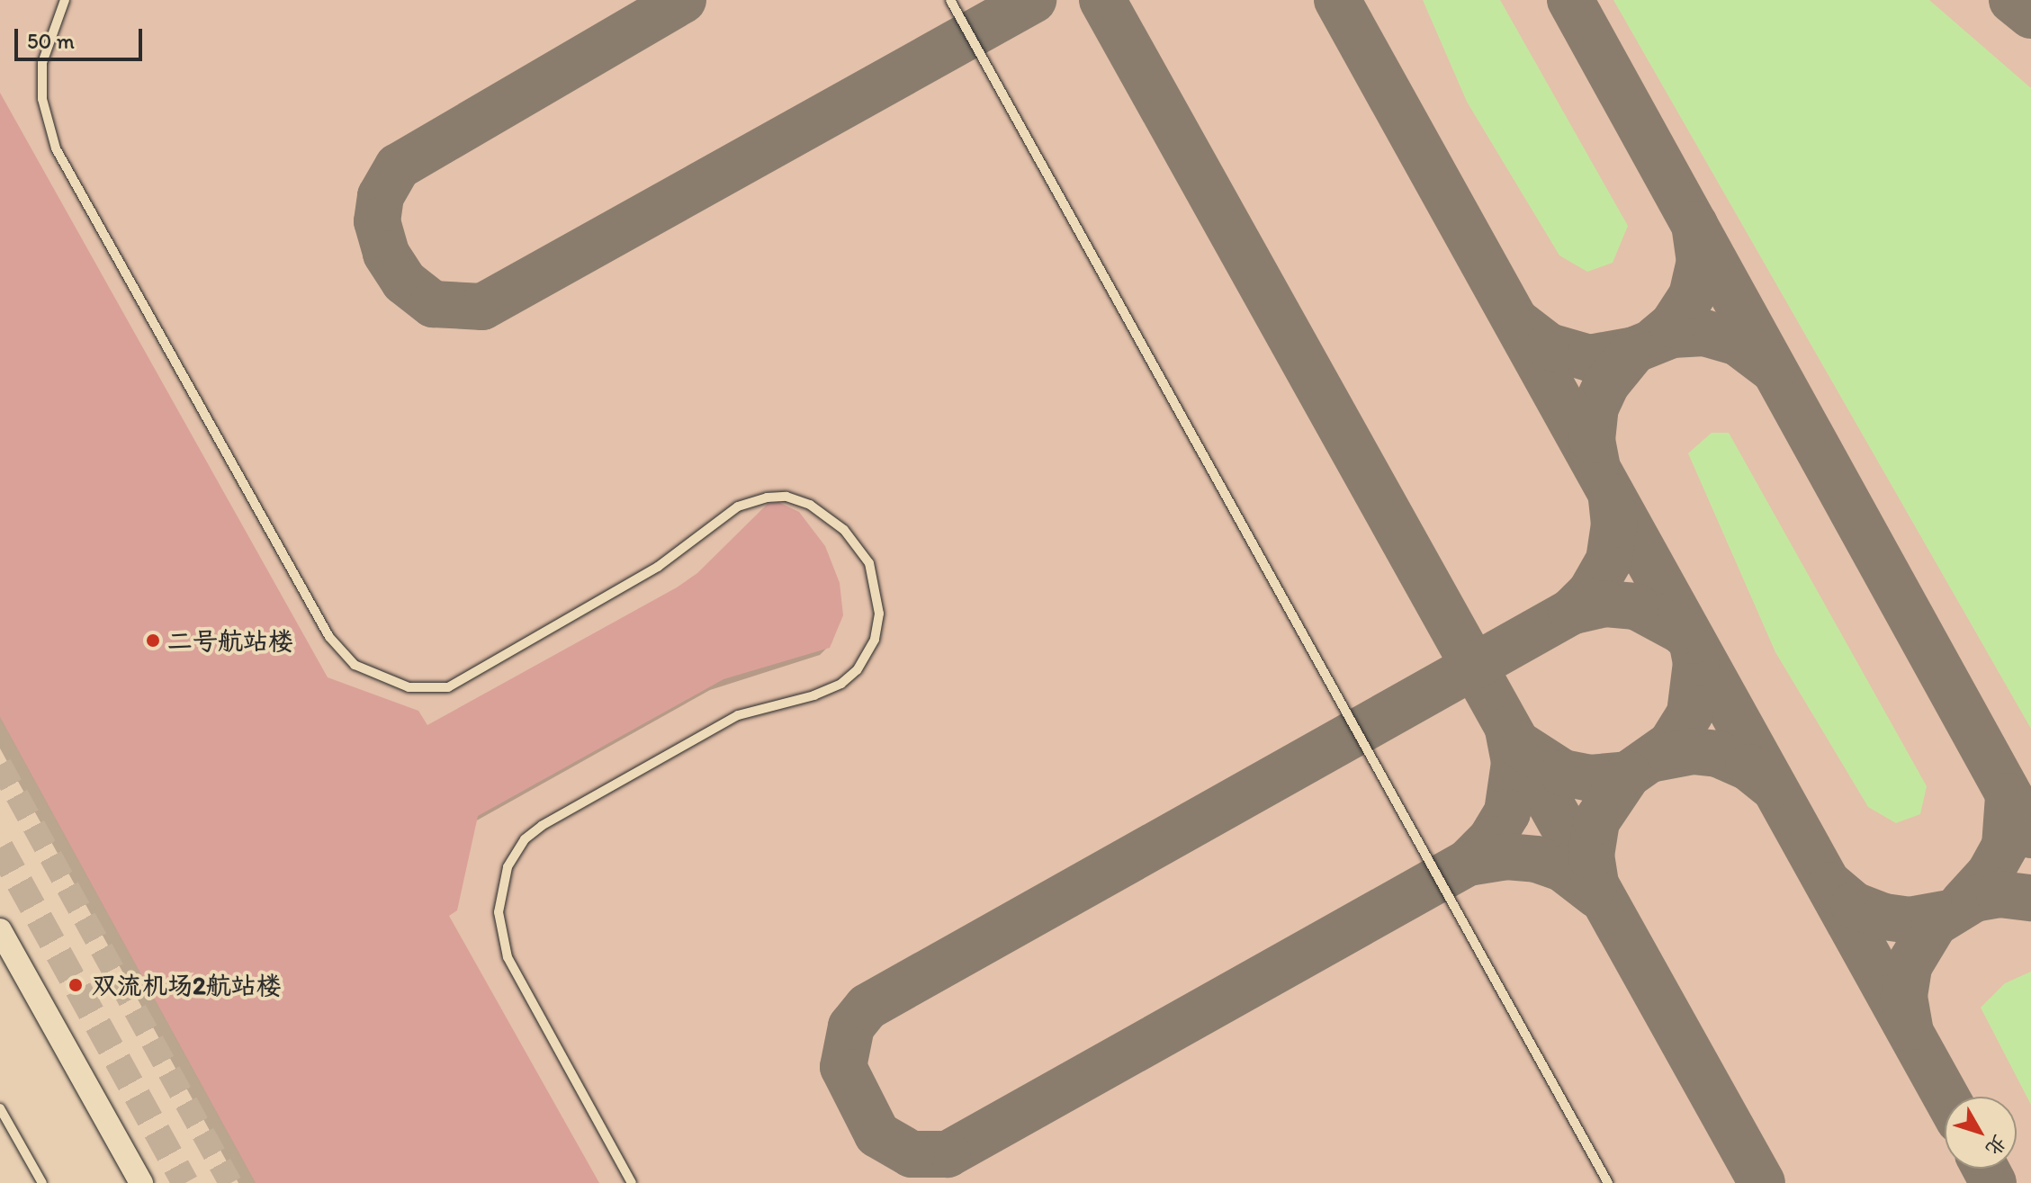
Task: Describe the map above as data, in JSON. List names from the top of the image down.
{
  "places": ["二号航站楼", "双流机场2航站楼"],
  "scale_bar": "50 m",
  "north": "bottom right"
}
